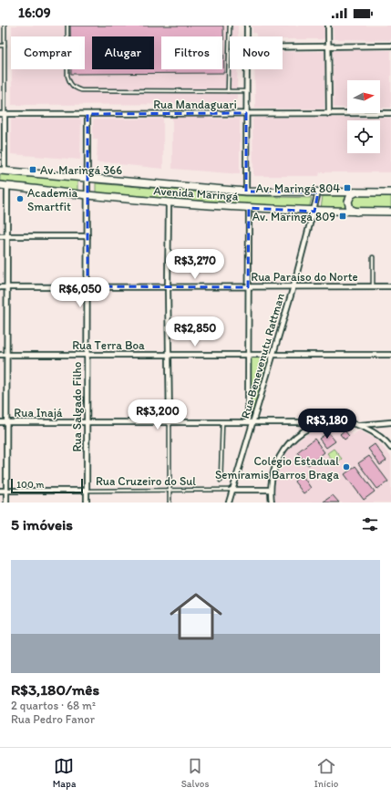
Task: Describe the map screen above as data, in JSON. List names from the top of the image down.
{
  "streets": {
    "main road": ["Avenida Maringá"],
    "street": [
      "Rua Mandaguari",
      "Rua Paraíso do Norte",
      "Rua Terra Boa",
      "Rua Benevenutu Rattman",
      "Rua Salgado Filho",
      "Rua Inajá",
      "Rua Cruzeiro do Sul"
    ]
  },
  "crossings": [
    ["Rua Mandaguari", "Rua Salgado Filho"],
    ["Avenida Maringá", "Rua Benevenutu Rattman"],
    ["Avenida Maringá", "Rua Salgado Filho"],
    ["Rua Paraíso do Norte", "Rua Benevenutu Rattman"],
    ["Rua Paraíso do Norte", "Rua Salgado Filho"],
    ["Rua Terra Boa", "Rua Benevenutu Rattman"],
    ["Rua Terra Boa", "Rua Salgado Filho"],
    ["Rua Benevenutu Rattman", "Rua Inajá"],
    ["Rua Benevenutu Rattman", "Rua Cruzeiro do Sul"],
    ["Rua Salgado Filho", "Rua Inajá"],
    ["Rua Salgado Filho", "Rua Cruzeiro do Sul"]
  ],
  "places": {
    "transit": ["Av. Maringá 366", "Av. Maringá 804", "Av. Maringá 809"],
    "other": ["Academia Smartfit", "Colégio Estadual Semíramis Barros Braga"]
  },
  "scale_bar": "100 m",
  "north": "right",
  "page": {
    "status": "16:09",
    "chip": [
      "Comprar",
      "Alugar",
      "Filtros",
      "Novo"
    ],
    "price": [
      "R$3,270",
      "R$6,050",
      "R$2,850",
      "R$3,200",
      "R$3,180"
    ],
    "scale": "100 m",
    "heading": "5 imóveis",
    "list": [
      {
        "name": "R$3,180/mês",
        "note": "2 quartos · 68 m² · Rua Pedro Fanor"
      }
    ],
    "tabs": ["Mapa", "Salvos", "Início"]
  }
}
